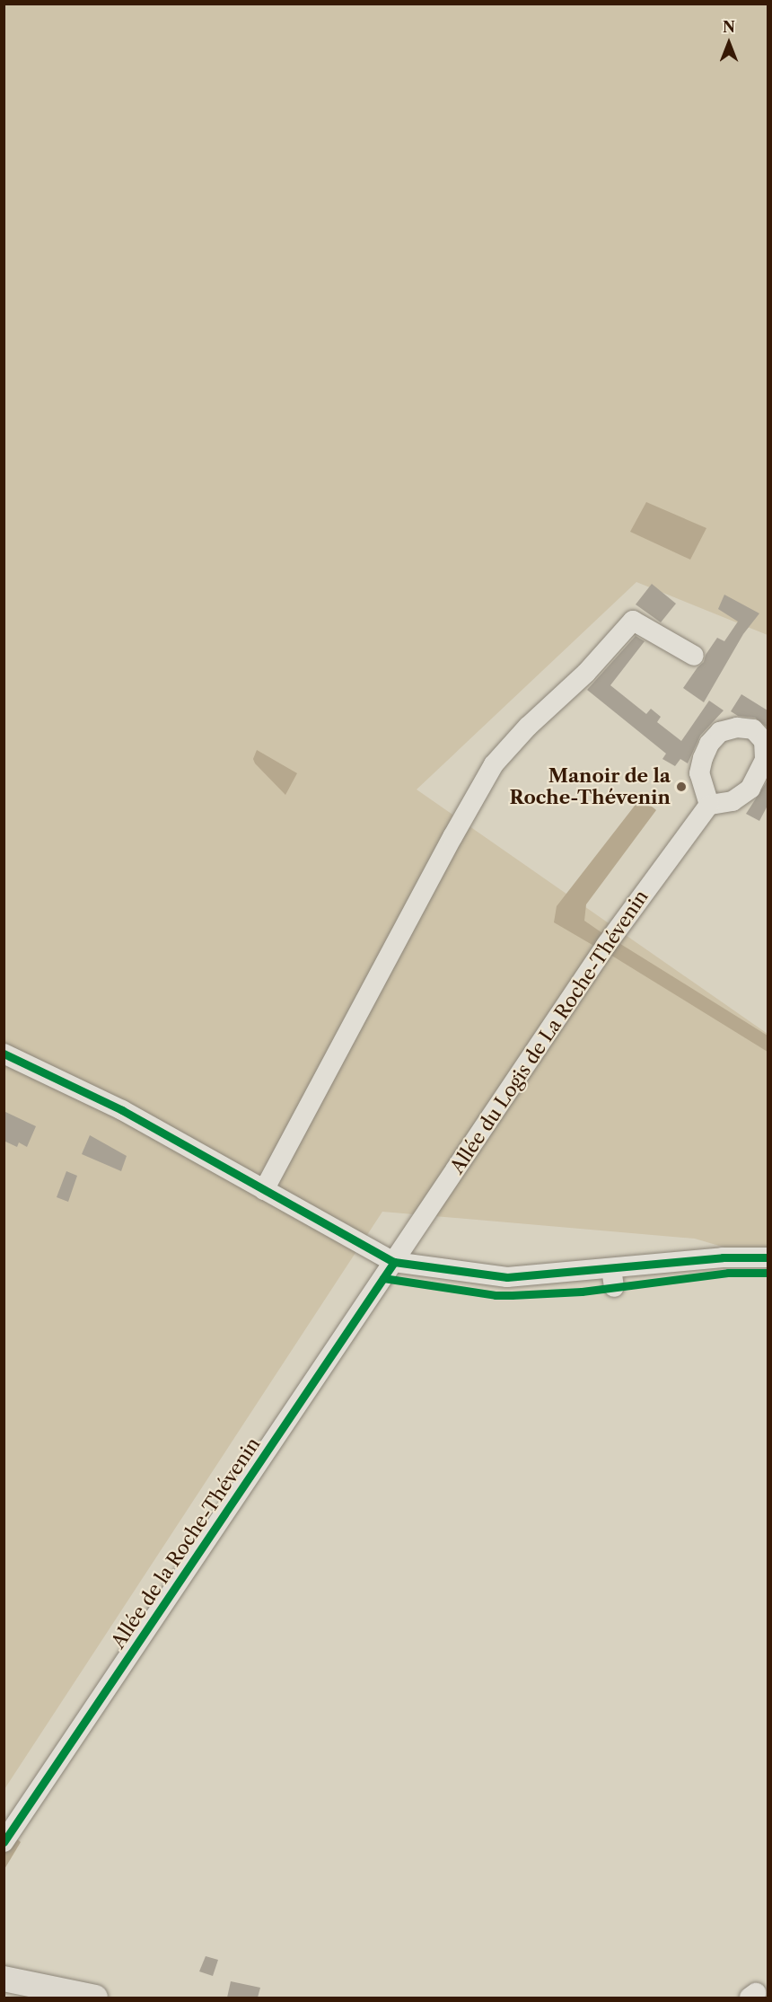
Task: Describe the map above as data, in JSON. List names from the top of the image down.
{
  "streets": {
    "street": ["Allée du Logis de La Roche-Thévenin", "Allée de la Roche-Thévenin"]
  },
  "crossings": [
    ["Allée du Logis de La Roche-Thévenin", "Allée de la Roche-Thévenin"]
  ],
  "places": ["Manoir de la Roche-Thévenin"],
  "north": "top"
}
